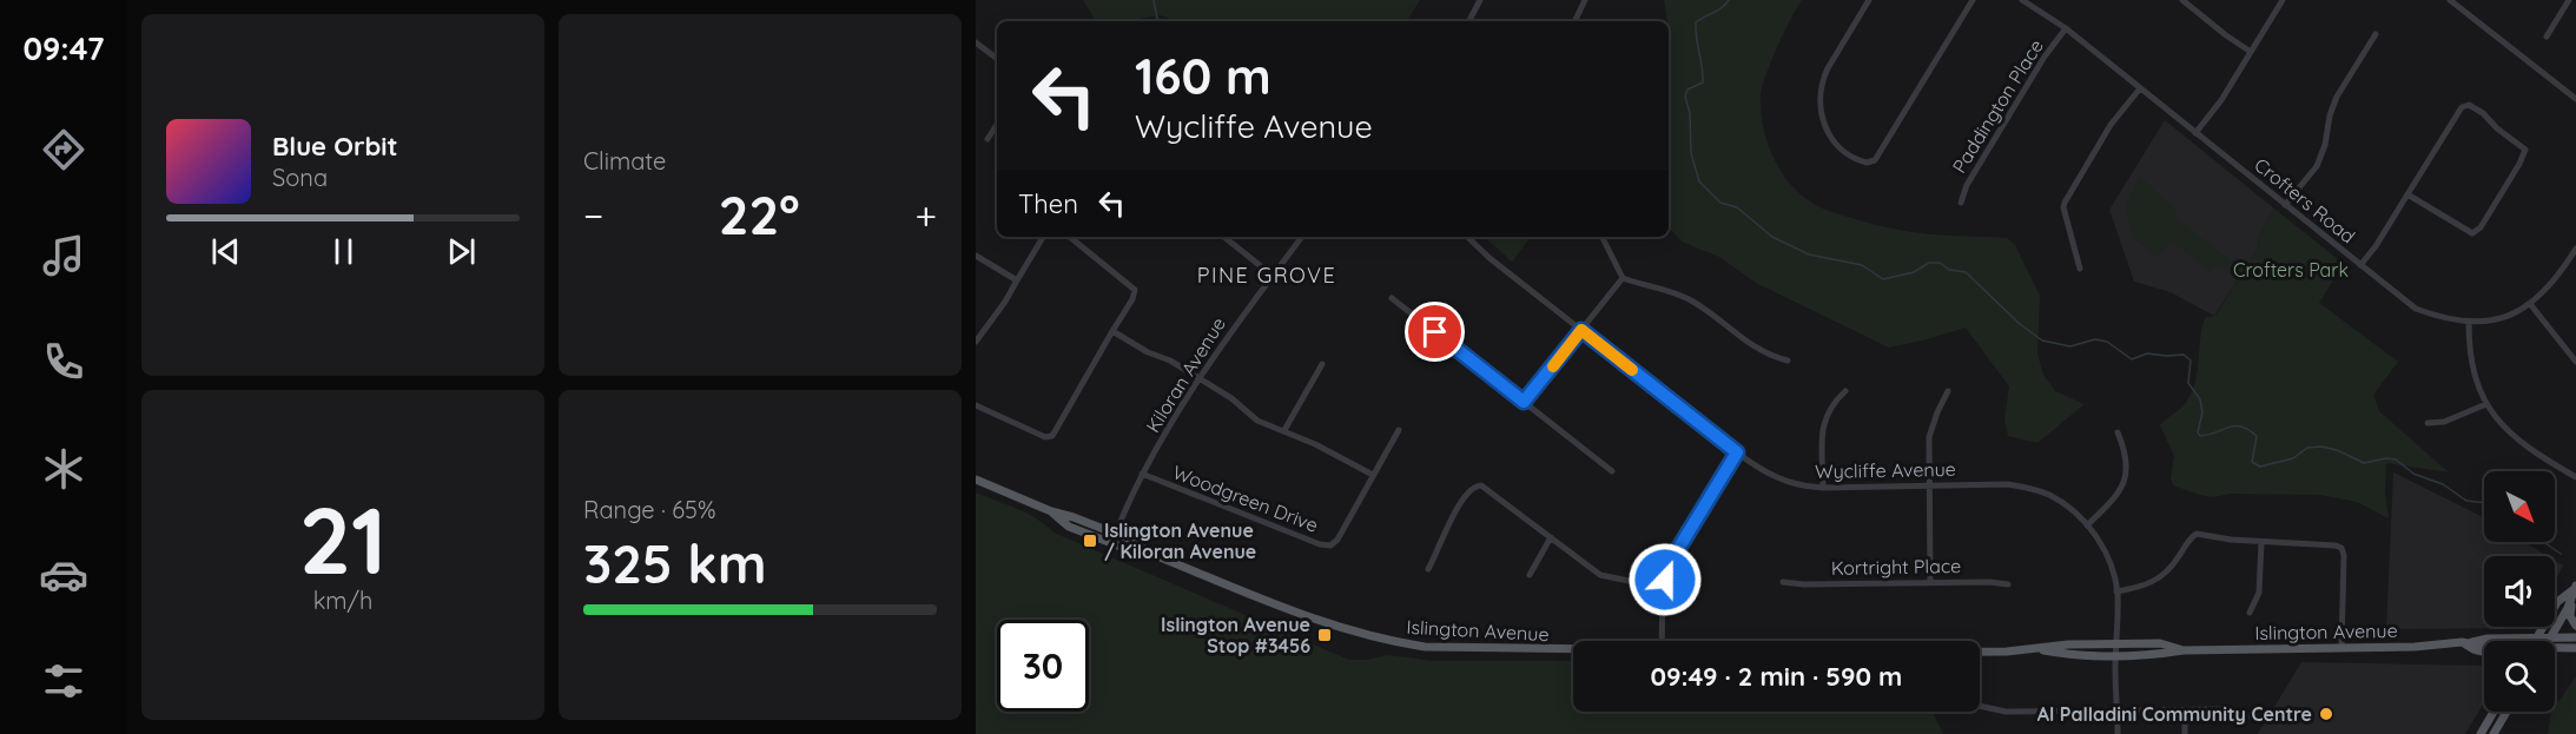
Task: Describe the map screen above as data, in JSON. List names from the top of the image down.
{
  "streets": {
    "main road": ["Islington Avenue"],
    "street": [
      "Paddington Place",
      "Crofters Road",
      "Kiloran Avenue",
      "Wycliffe Avenue",
      "Woodgreen Drive",
      "Kortright Place"
    ]
  },
  "crossings": [
    ["Paddington Place", "Crofters Road"],
    ["Kiloran Avenue", "Woodgreen Drive"],
    ["Kiloran Avenue", "Islington Avenue"],
    ["Wycliffe Avenue", "Islington Avenue"]
  ],
  "districts": ["PINE GROVE"],
  "parks": ["Crofters Park"],
  "places": {
    "transit": ["Islington Avenue / Kiloran Avenue", "Islington Avenue Stop #3456"],
    "other": ["Al Palladini Community Centre"]
  },
  "north": "bottom right",
  "page": {
    "tabs": "09:47",
    "tile": [
      "Climate",
      ["21", "km/h"],
      ["Range · 65%", "325 km"]
    ],
    "turn": ["160 m", "Wycliffe Avenue"],
    "song": ["Blue Orbit", "Sona"],
    "then": "Then",
    "heat": ["−", "22°", "+"],
    "limit": "30",
    "trip": "09:49 · 2 min · 590 m"
  }
}
